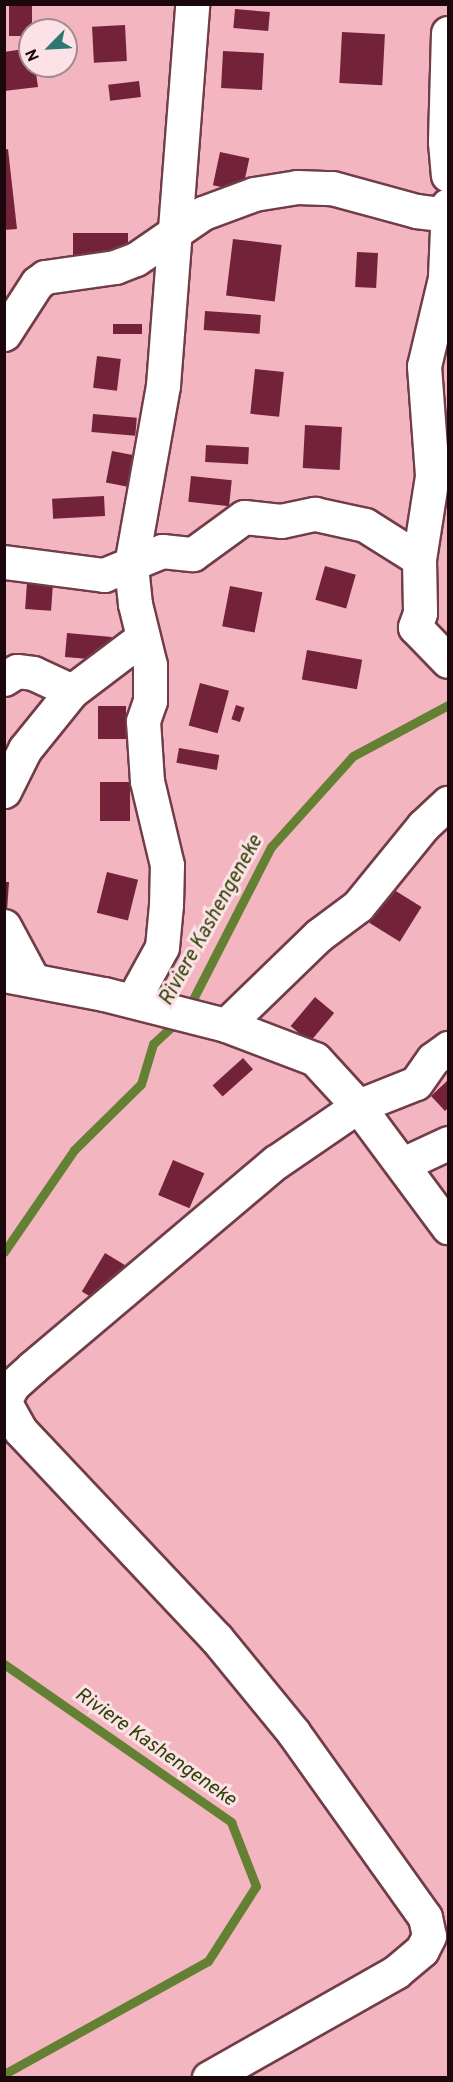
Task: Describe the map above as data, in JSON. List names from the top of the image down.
{
  "water": ["Riviere Kashengeneke"],
  "north": "bottom left"
}
